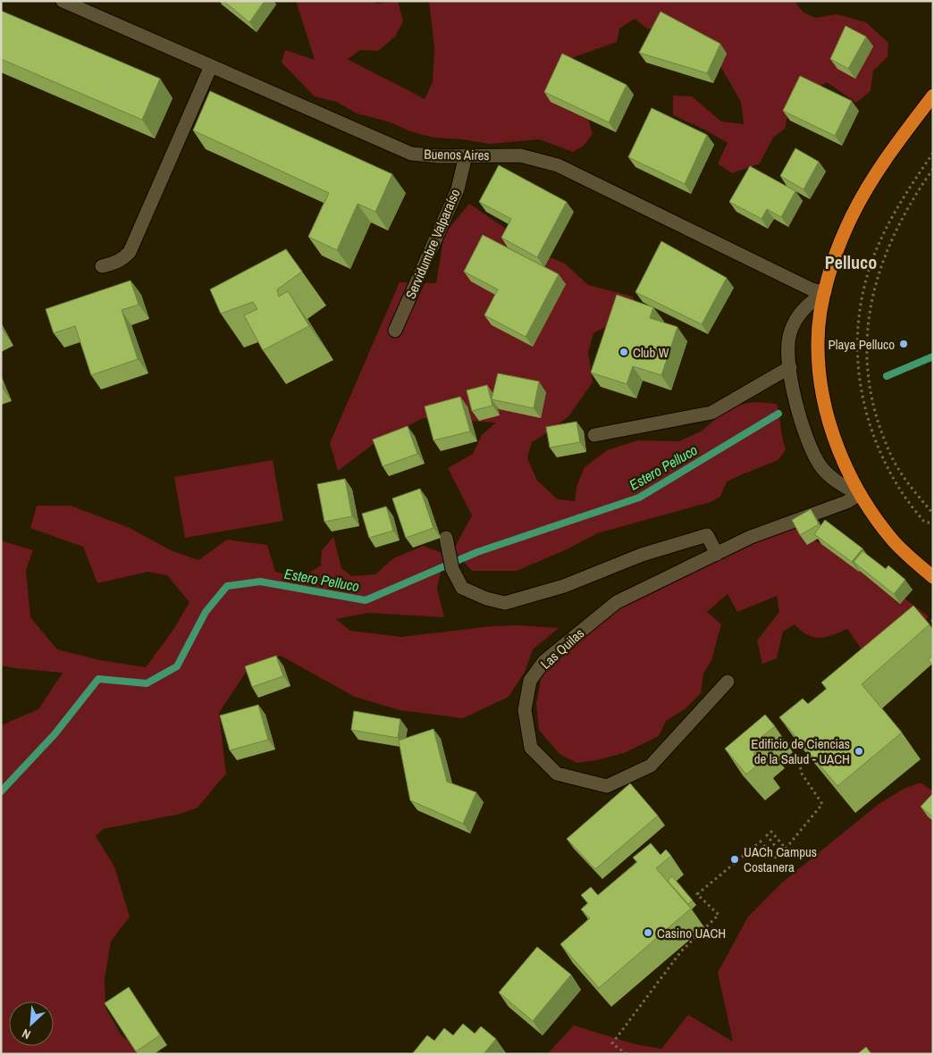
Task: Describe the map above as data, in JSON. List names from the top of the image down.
{
  "streets": {
    "street": ["Buenos Aires", "Servidumbre Valparaíso", "Las Quilas"]
  },
  "crossings": [
    ["Buenos Aires", "Servidumbre Valparaíso"]
  ],
  "districts": ["Pelluco"],
  "water": ["Estero Pelluco"],
  "places": [
    "Playa Pelluco",
    "Club W",
    "Edificio de Ciencias de la Salud - UACH",
    "UACh Campus Costanera",
    "Casino UACH"
  ],
  "north": "bottom left"
}
